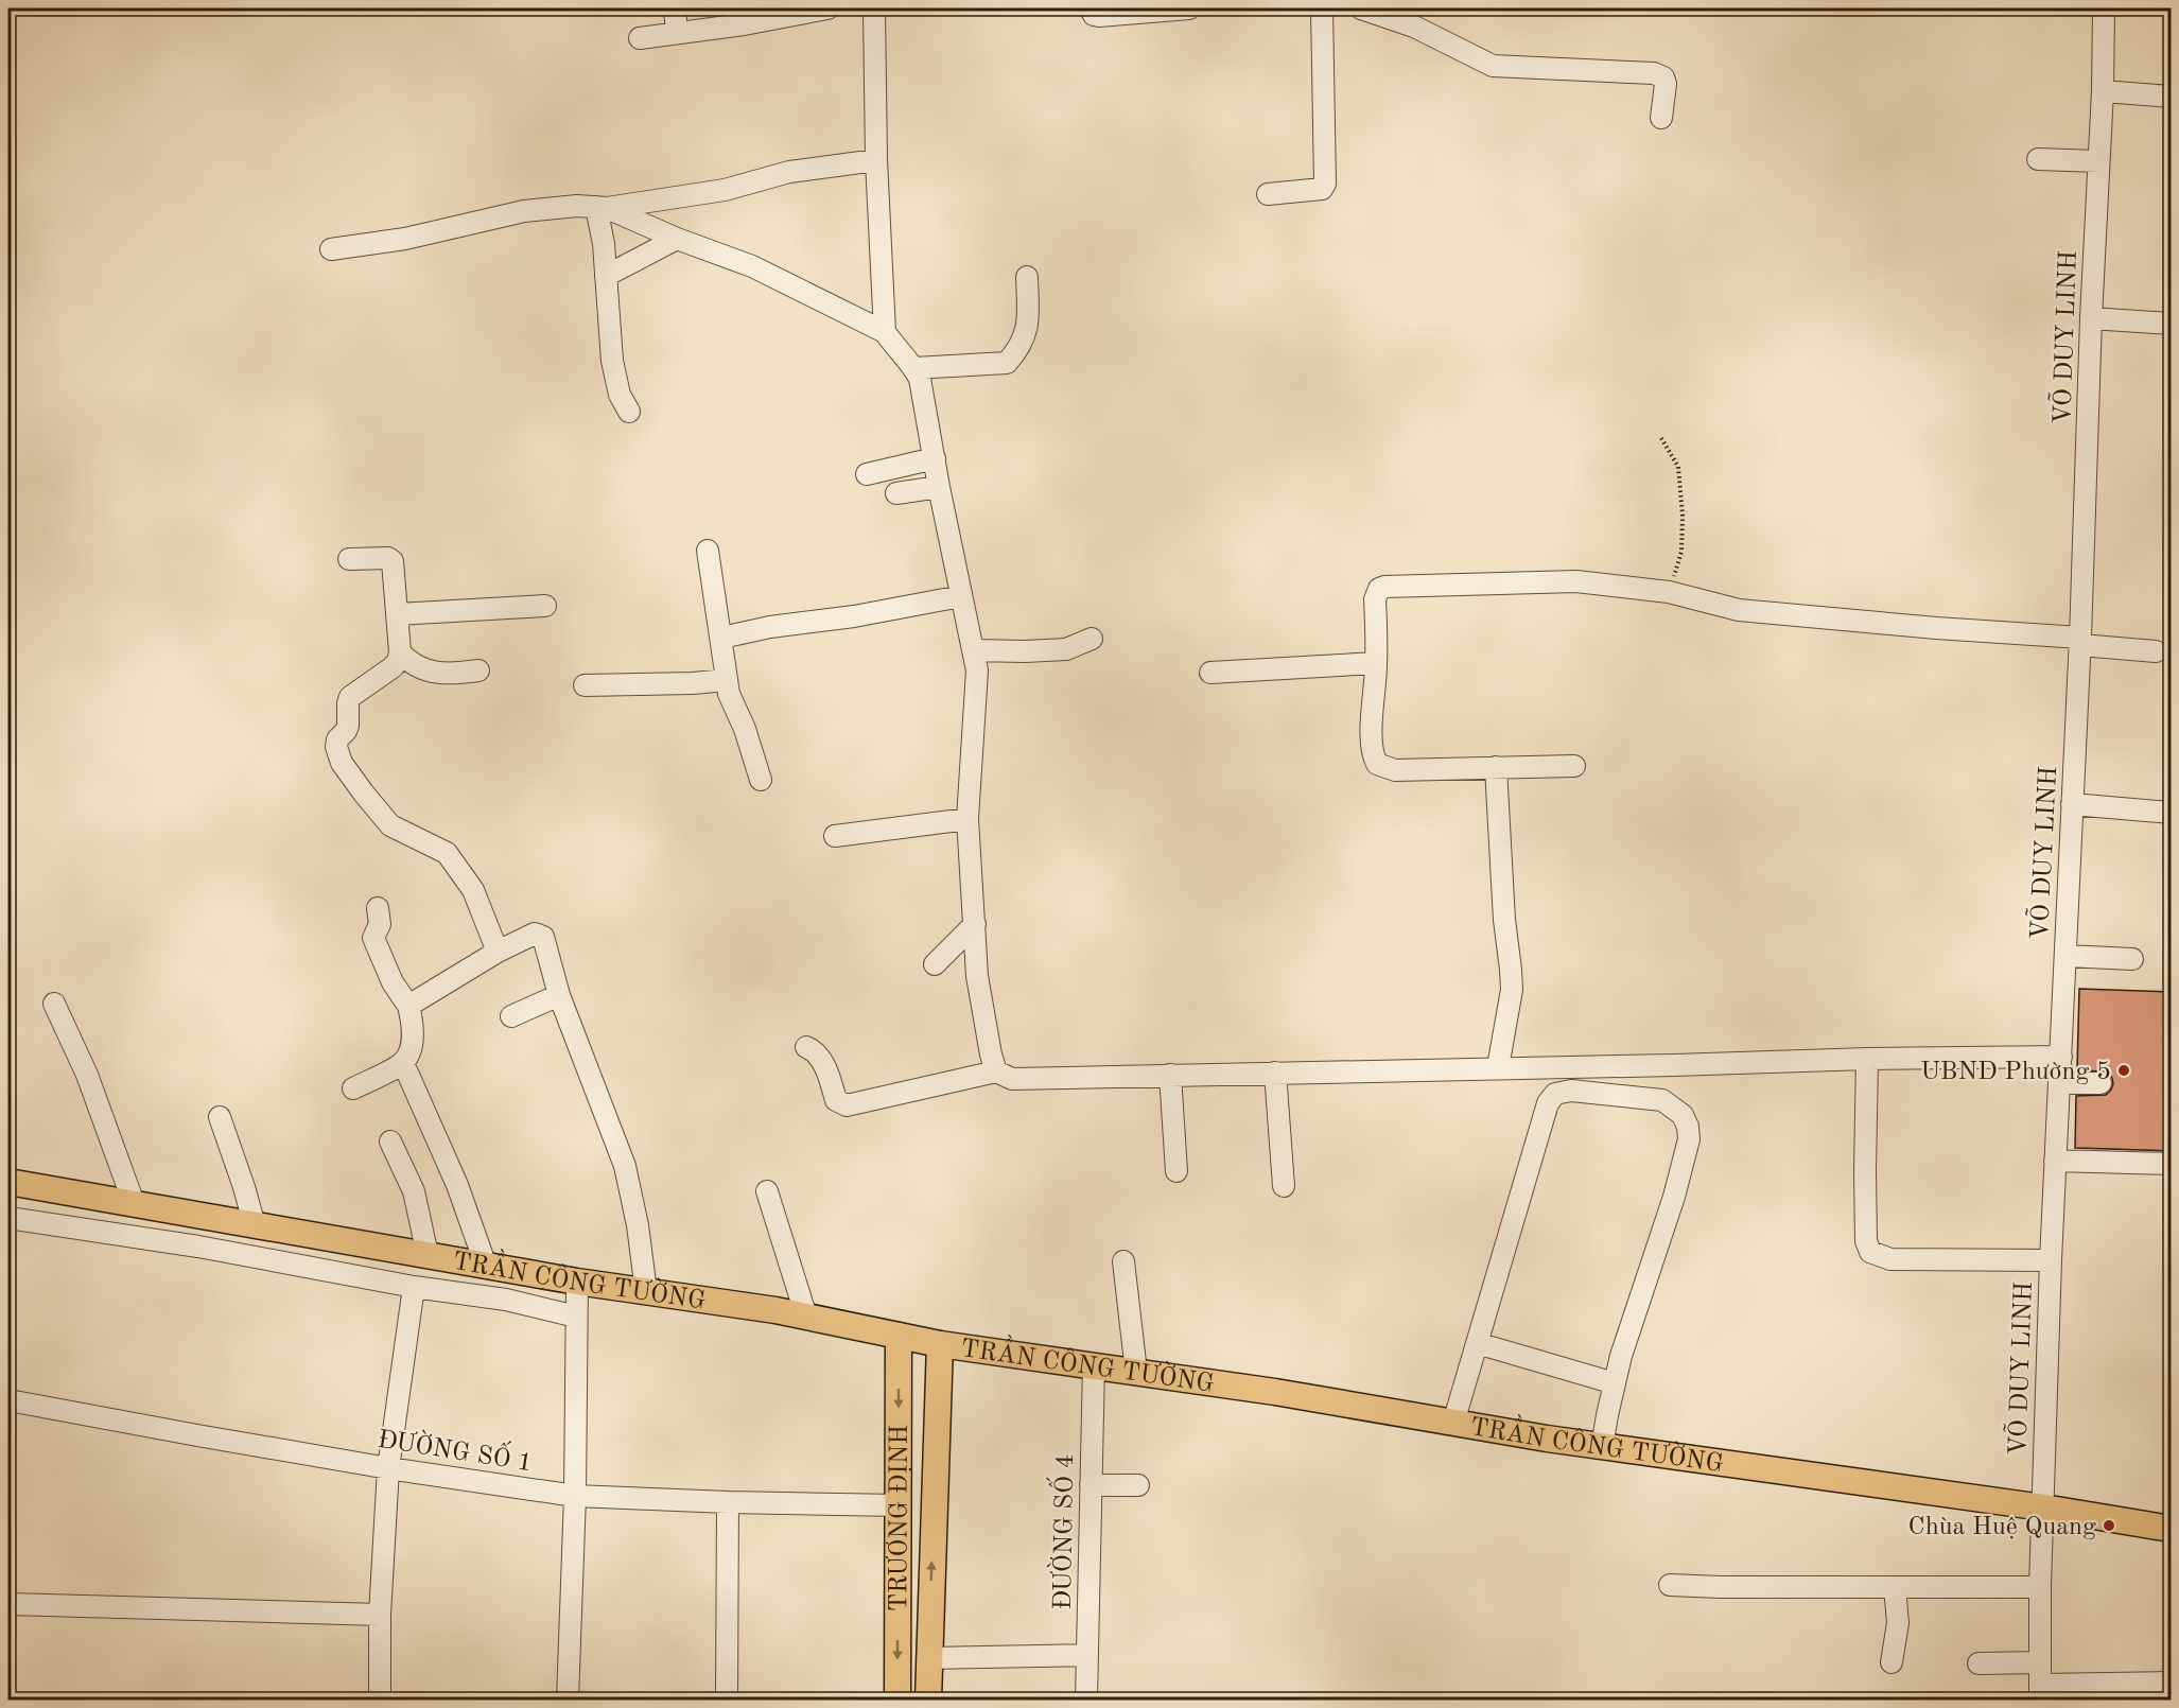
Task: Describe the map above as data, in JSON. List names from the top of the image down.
{
  "streets": {
    "main road": ["TRẦN CÔNG TƯỜNG", "TRƯƠNG ĐỊNH"],
    "street": ["VÕ DUY LINH", "ĐƯỜNG SỐ 1", "ĐƯỜNG SỐ 4"]
  },
  "crossings": [
    ["VÕ DUY LINH", "TRẦN CÔNG TƯỜNG"],
    ["TRẦN CÔNG TƯỜNG", "TRƯƠNG ĐỊNH"],
    ["TRẦN CÔNG TƯỜNG", "ĐƯỜNG SỐ 4"],
    ["ĐƯỜNG SỐ 1", "TRƯƠNG ĐỊNH"]
  ],
  "places": ["UBND Phường 5", "Chùa Huệ Quang"]
}
